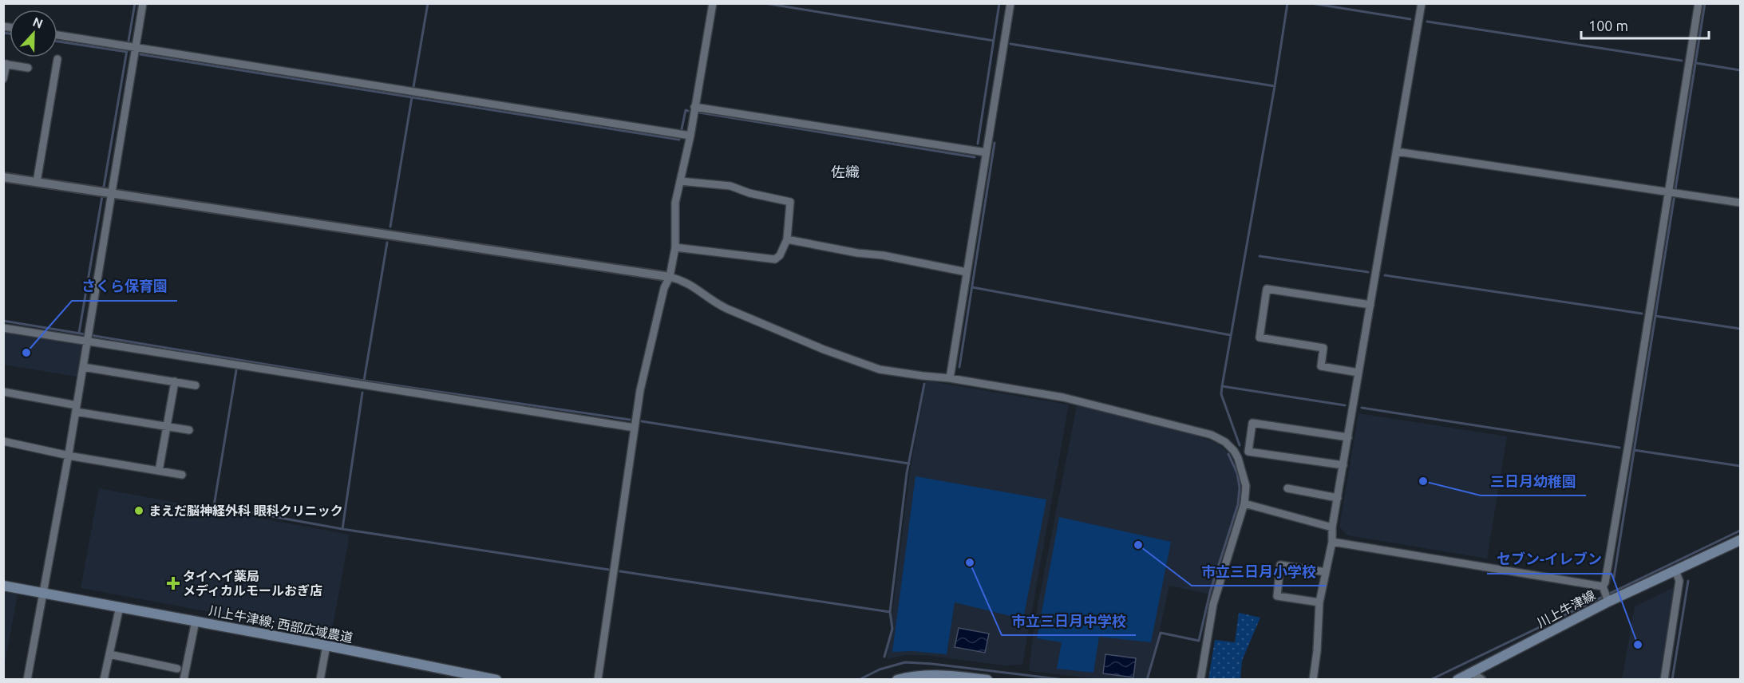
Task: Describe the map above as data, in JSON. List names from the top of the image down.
{
  "streets": {
    "main road": ["川上牛津線", "川上牛津線; 西部広域農道"]
  },
  "districts": ["佐織"],
  "places": {
    "other": [
      "さくら保育園",
      "三日月幼稚園",
      "まえだ脳神経外科 眼科クリニック",
      "市立三日月小学校",
      "市立三日月中学校",
      "セブン-イレブン"
    ],
    "health": ["タイヘイ薬局 メディカルモールおぎ店"]
  },
  "scale_bar": "100 m",
  "north": "top"
}
